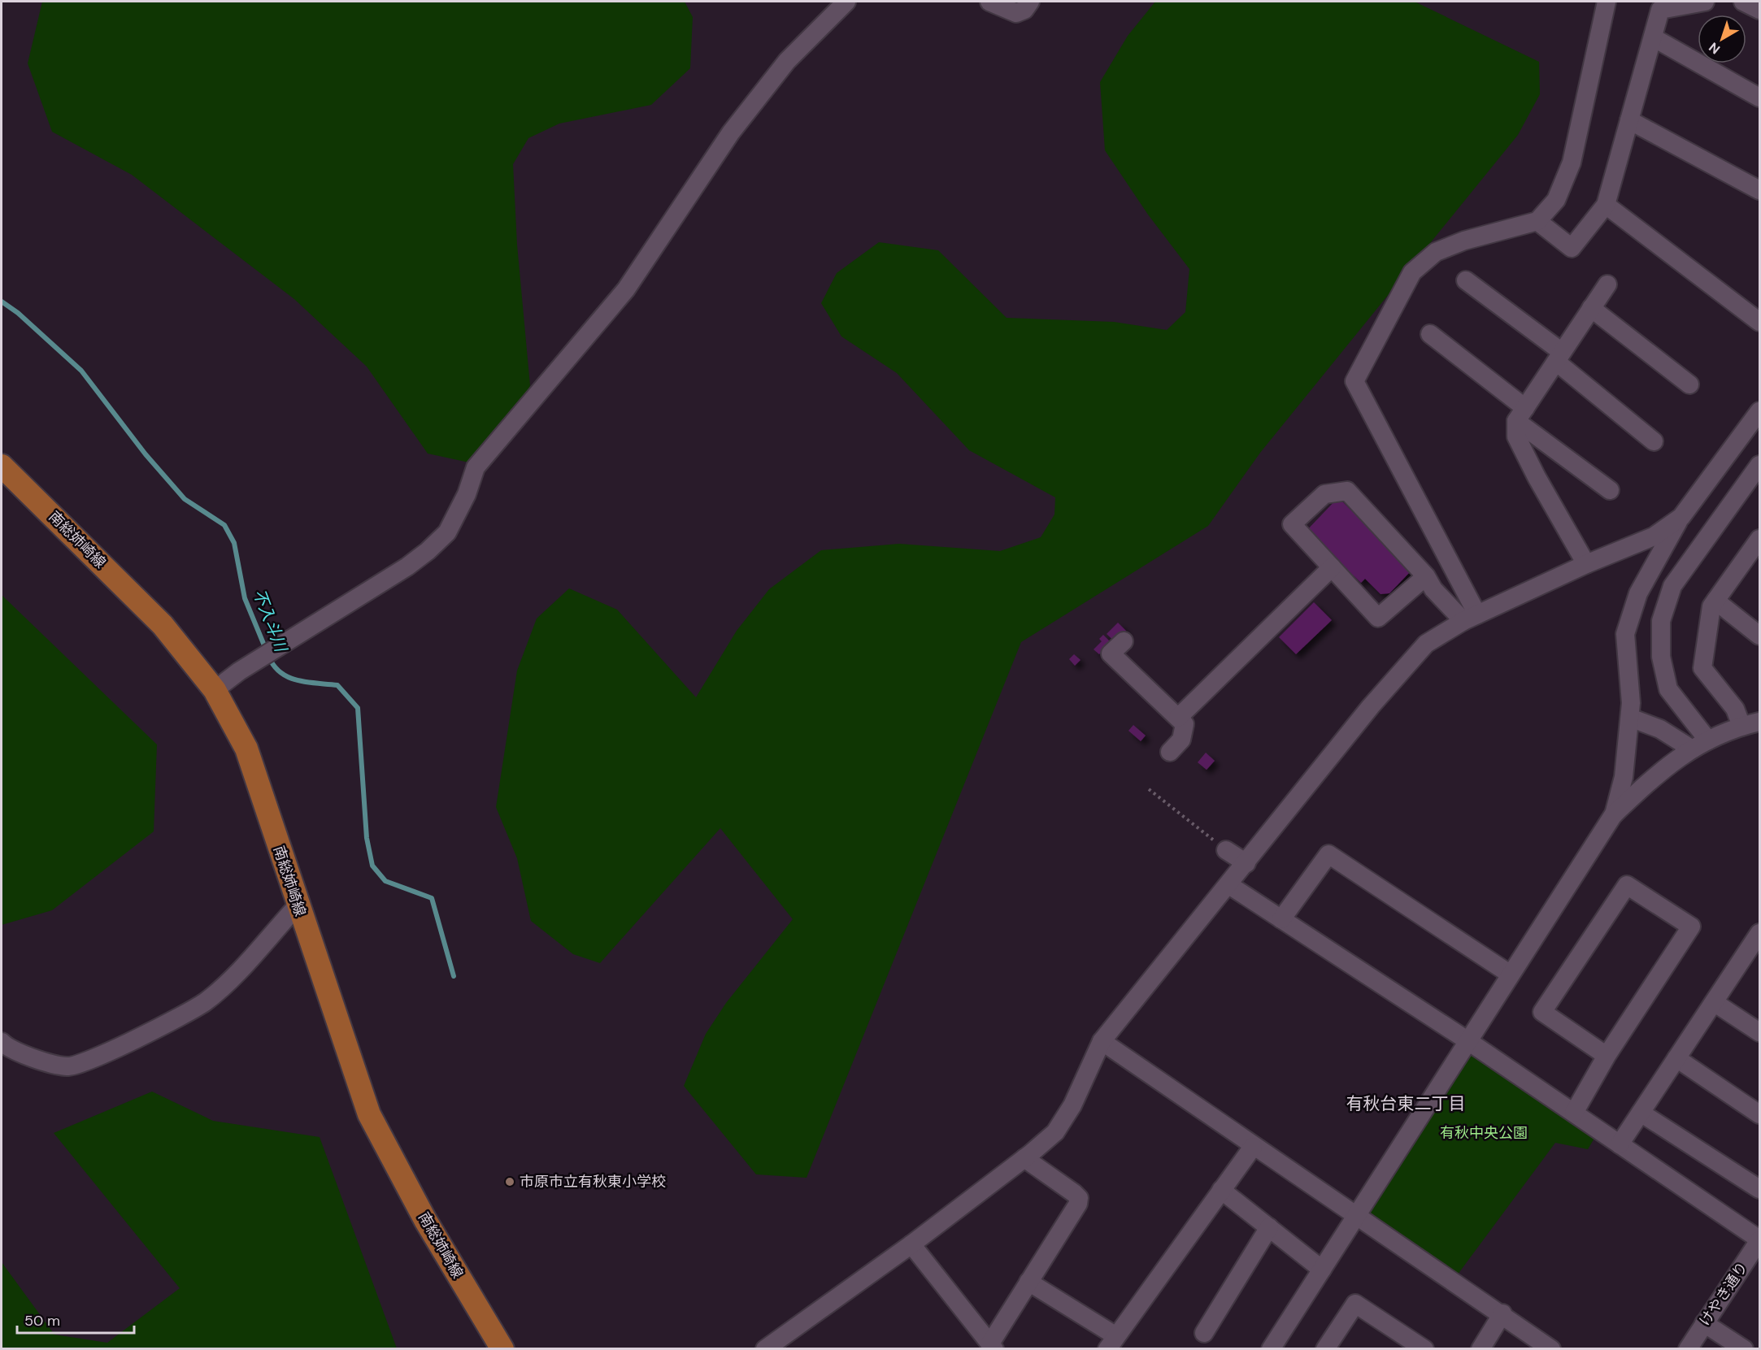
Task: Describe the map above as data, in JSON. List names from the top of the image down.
{
  "streets": {
    "main road": ["南総姉崎線"],
    "street": ["けやき通り"]
  },
  "districts": ["有秋台東二丁目"],
  "water": ["不入斗川"],
  "parks": ["有秋中央公園"],
  "places": ["市原市立有秋東小学校"],
  "scale_bar": "50 m",
  "north": "bottom left"
}
